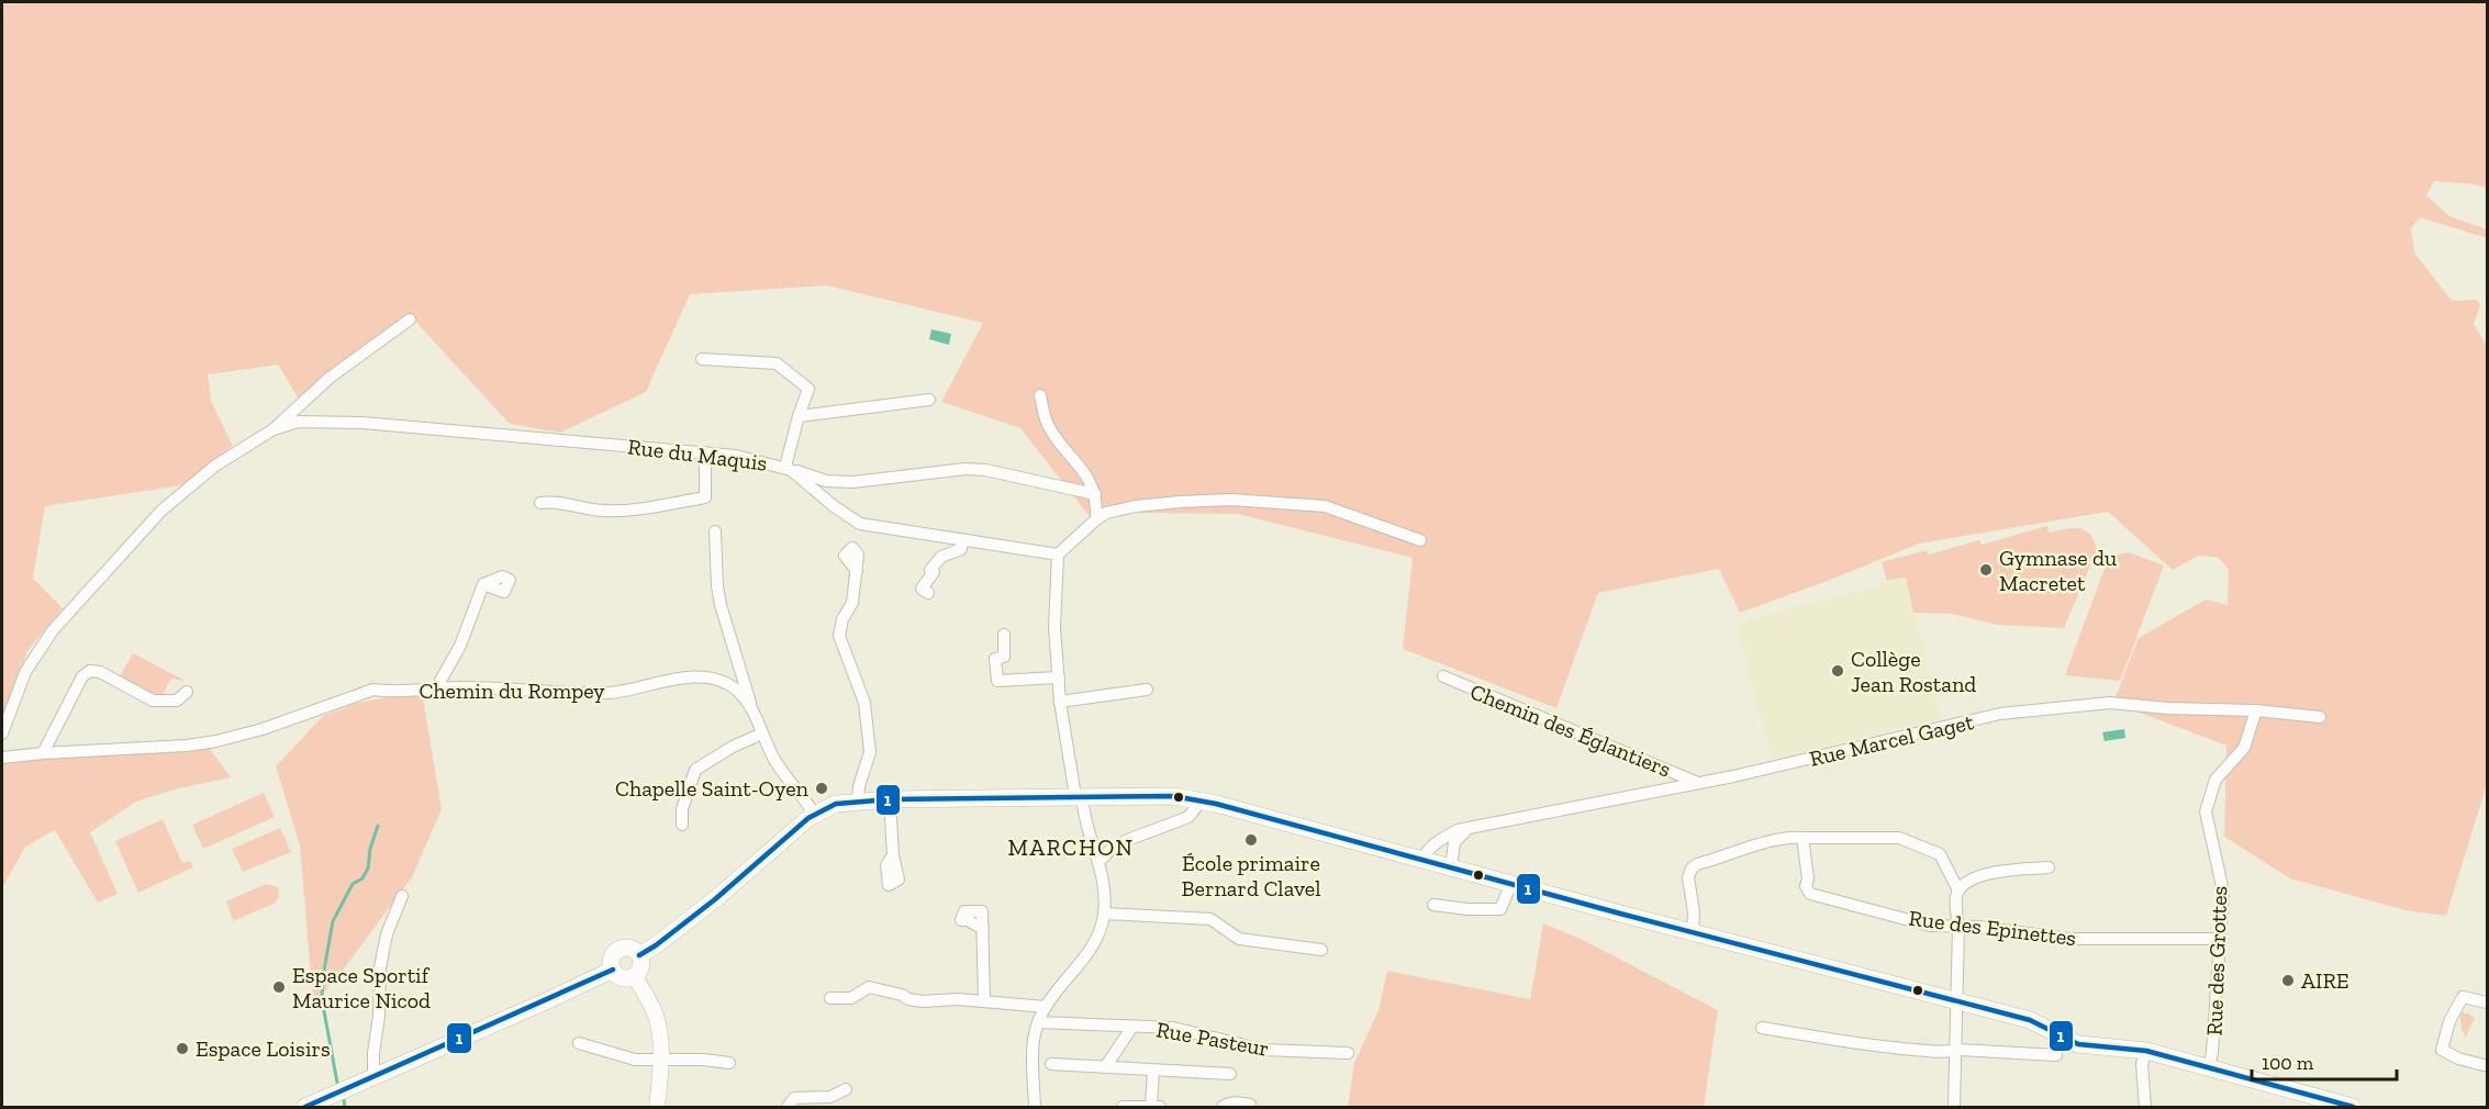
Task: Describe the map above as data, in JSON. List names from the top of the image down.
{
  "streets": {
    "street": [
      "Rue du Maquis",
      "Chemin du Rompey",
      "Chemin des Églantiers",
      "Rue Marcel Gaget",
      "Rue des Epinettes",
      "Rue des Grottes",
      "Rue Pasteur"
    ]
  },
  "crossings": [
    ["Chemin des Églantiers", "Rue Marcel Gaget"],
    ["Rue Marcel Gaget", "Rue des Grottes"],
    ["Rue des Epinettes", "Rue des Grottes"]
  ],
  "districts": ["MARCHON"],
  "places": [
    "Gymnase du Macretet",
    "Collège Jean Rostand",
    "Chapelle Saint-Oyen",
    "École primaire Bernard Clavel",
    "AIRE",
    "Espace Sportif Maurice Nicod",
    "Espace Loisirs"
  ],
  "lines": ["transit line 1"],
  "scale_bar": "100 m"
}
